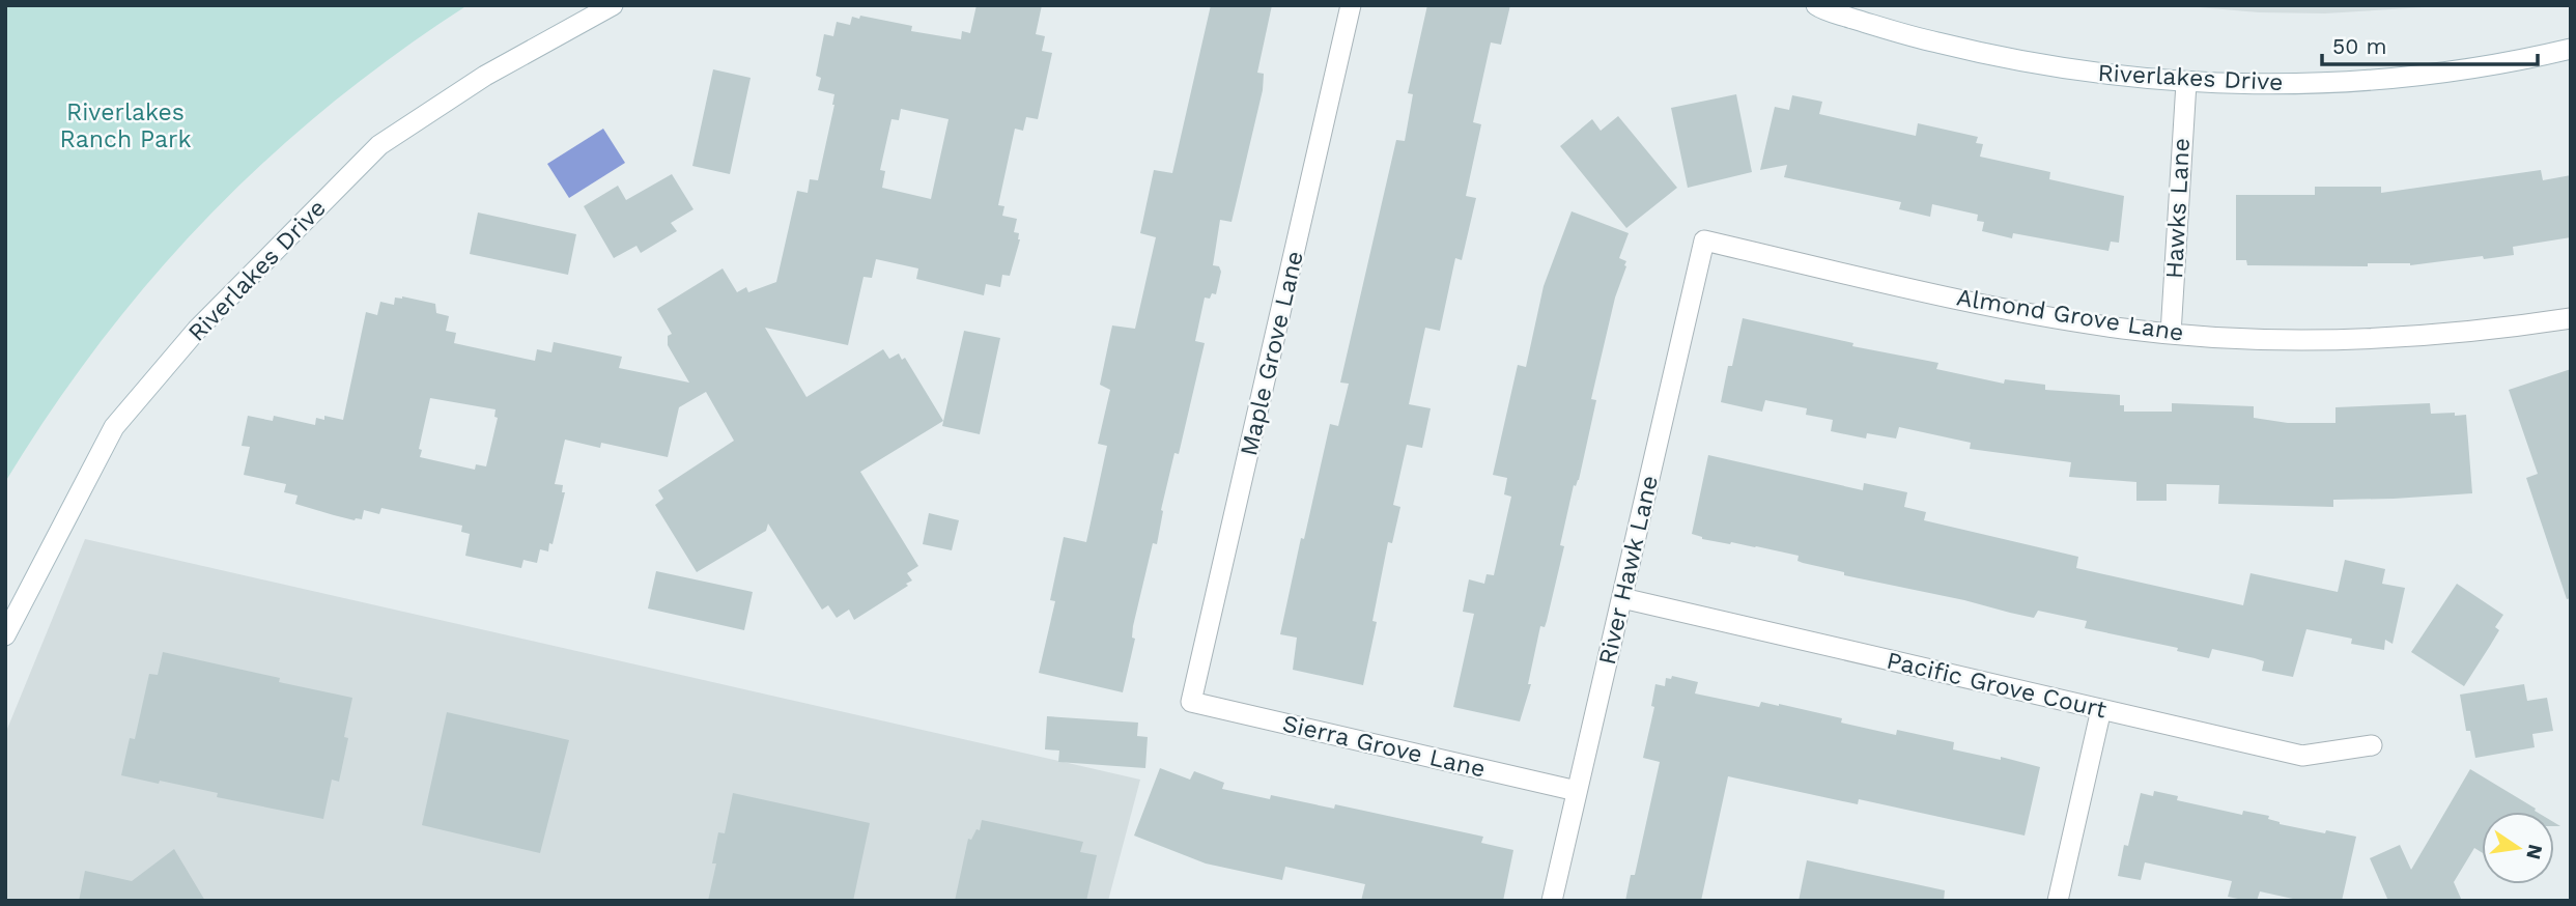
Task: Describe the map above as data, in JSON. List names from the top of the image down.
{
  "streets": {
    "street": [
      "Riverlakes Drive",
      "Hawks Lane",
      "Almond Grove Lane",
      "Maple Grove Lane",
      "River Hawk Lane",
      "Pacific Grove Court",
      "Sierra Grove Lane"
    ]
  },
  "crossings": [
    ["Riverlakes Drive", "Hawks Lane"],
    ["Hawks Lane", "Almond Grove Lane"],
    ["Almond Grove Lane", "River Hawk Lane"],
    ["Maple Grove Lane", "Sierra Grove Lane"],
    ["River Hawk Lane", "Pacific Grove Court"],
    ["River Hawk Lane", "Sierra Grove Lane"]
  ],
  "parks": ["Riverlakes Ranch Park"],
  "scale_bar": "50 m",
  "north": "right"
}
